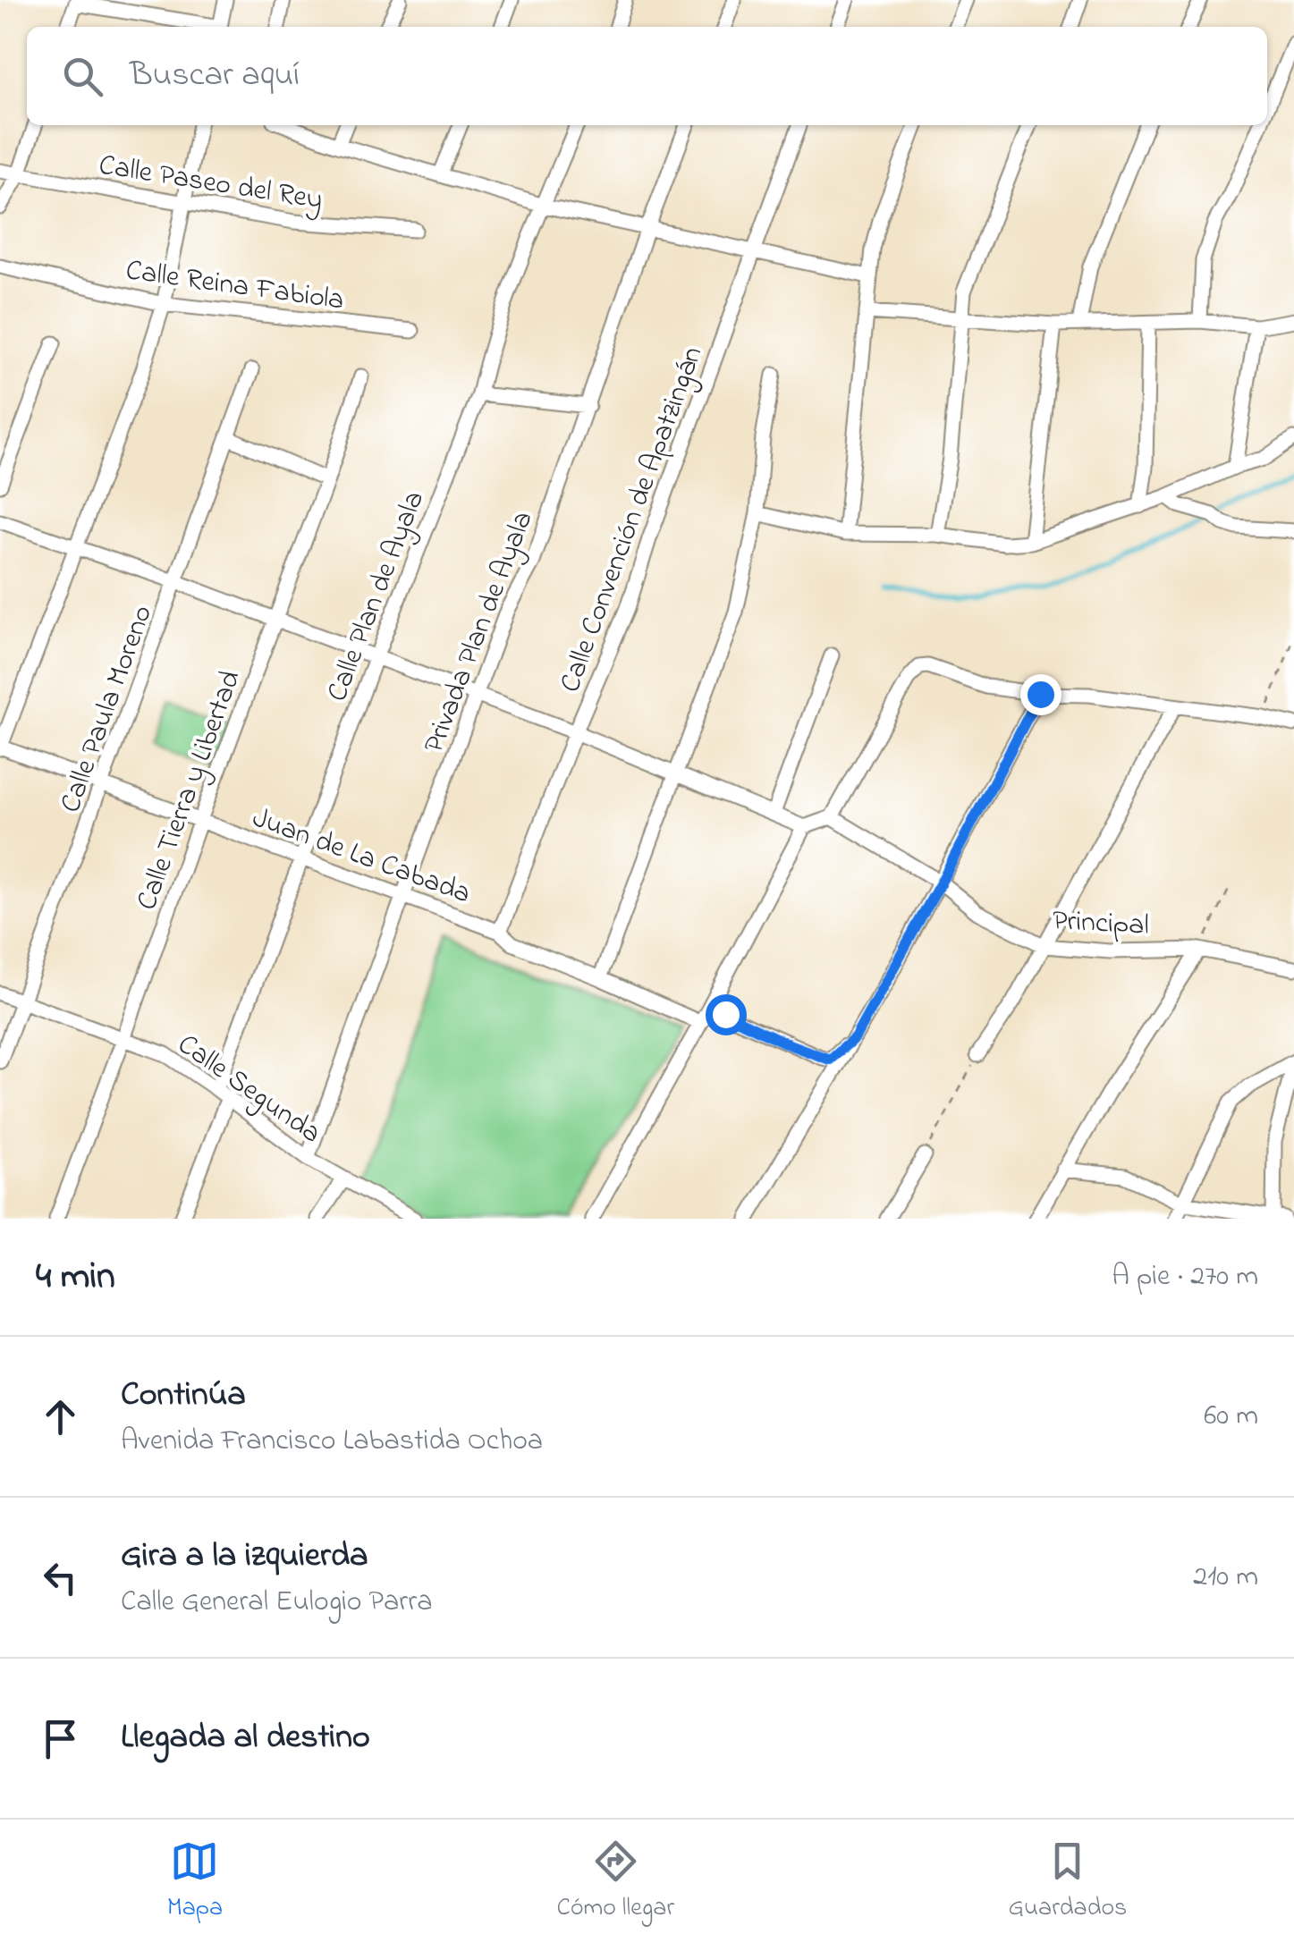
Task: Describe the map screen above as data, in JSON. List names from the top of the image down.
{
  "streets": {
    "street": [
      "Calle Paseo del Rey",
      "Calle Reina Fabiola",
      "Calle Convención de Apatzingán",
      "Calle Plan de Ayala",
      "Privada Plan de Ayala",
      "Calle Paula Moreno",
      "Calle Tierra y Libertad",
      "Juan de La Cabada",
      "Principal",
      "Calle Segunda"
    ]
  },
  "crossings": [
    ["Calle Convención de Apatzingán", "Juan de La Cabada"],
    ["Calle Plan de Ayala", "Juan de La Cabada"],
    ["Calle Plan de Ayala", "Calle Segunda"],
    ["Privada Plan de Ayala", "Juan de La Cabada"],
    ["Privada Plan de Ayala", "Calle Segunda"],
    ["Calle Paula Moreno", "Juan de La Cabada"],
    ["Calle Paula Moreno", "Calle Segunda"],
    ["Calle Tierra y Libertad", "Juan de La Cabada"],
    ["Calle Tierra y Libertad", "Calle Segunda"]
  ],
  "page": {
    "search": "Buscar aquí",
    "heading": ["4 min", "A pie · 270 m"],
    "list": [
      ["Continúa", "Avenida Francisco Labastida Ochoa", "60 m"],
      ["Gira a la izquierda", "Calle General Eulogio Parra", "210 m"],
      "Llegada al destino"
    ],
    "nav": ["Mapa", "Cómo llegar", "Guardados"]
  }
}
